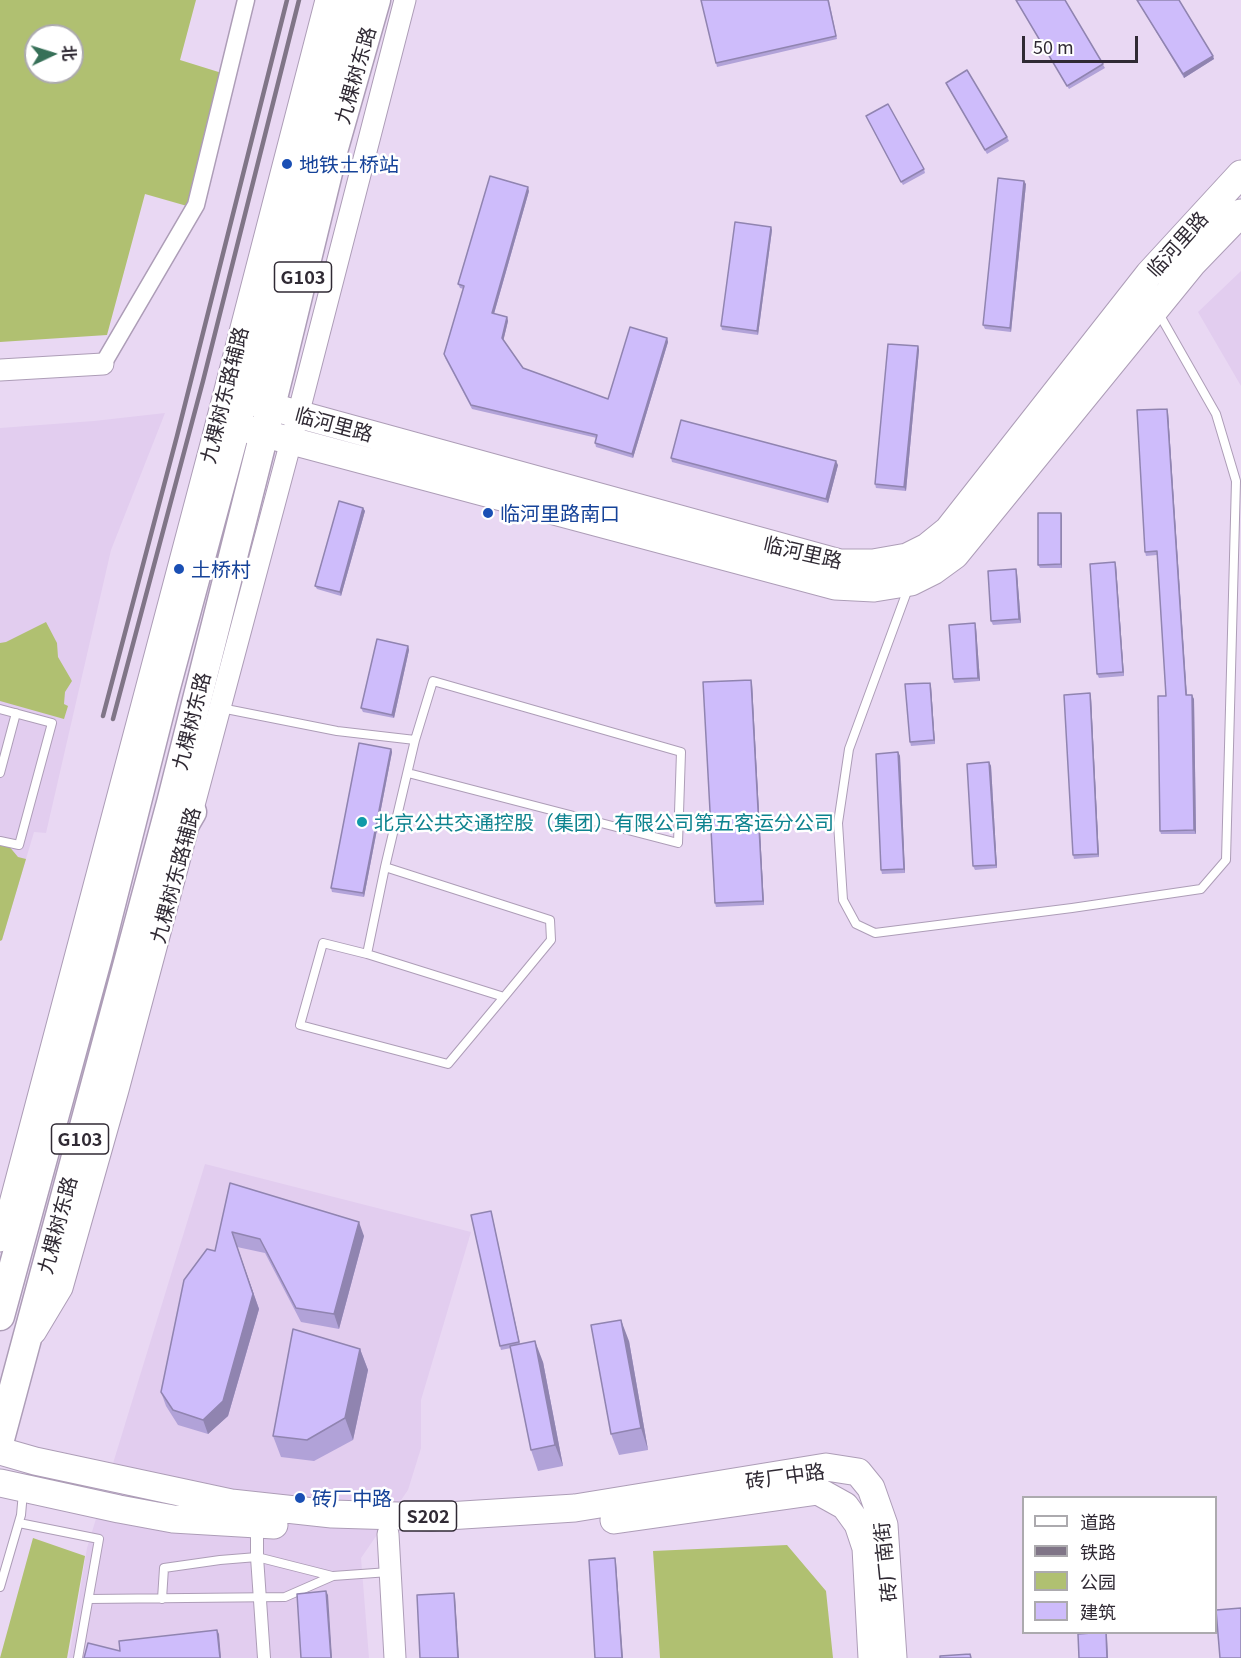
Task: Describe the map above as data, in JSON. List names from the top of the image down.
{
  "streets": {
    "highway": ["九棵树东路", "G103"],
    "main road": [
      "临河里路",
      "砖厂中路",
      "S202",
      "砖厂南街"
    ],
    "street": ["九棵树东路辅路"]
  },
  "crossings": [
    ["九棵树东路", "临河里路"],
    ["九棵树东路", "九棵树东路辅路"],
    ["临河里路", "九棵树东路辅路"],
    ["砖厂中路", "砖厂南街"]
  ],
  "places": [
    "地铁土桥站",
    "临河里路南口",
    "土桥村",
    "北京公共交通控股（集团）有限公司第五客运分公司",
    "砖厂中路"
  ],
  "legend": [
    "道路",
    "铁路",
    "公园",
    "建筑"
  ],
  "scale_bar": "50 m",
  "north": "right"
}
